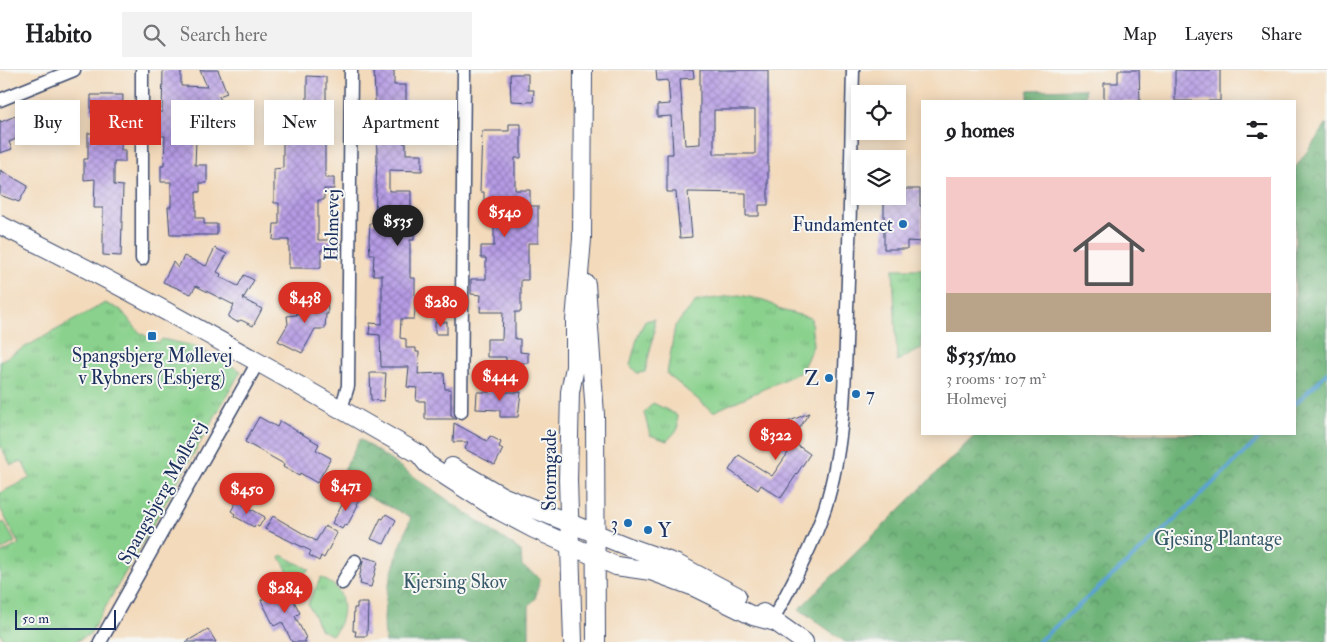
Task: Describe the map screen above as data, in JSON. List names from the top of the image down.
{
  "streets": {
    "street": ["Holmevej", "Spangsbjerg Møllevej"]
  },
  "parks": ["Gjesing Plantage", "Kjersing Skov"],
  "places": {
    "other": [
      "Fundamentet",
      "Z",
      "7",
      "3",
      "Y"
    ],
    "transit": ["Spangsbjerg Møllevej v Rybners (Esbjerg)"]
  },
  "scale_bar": "50 m",
  "page": {
    "header": "Habito",
    "search": "Search here",
    "nav": ["Map", "Layers", "Share"],
    "chip": [
      "Buy",
      "Rent",
      "Filters",
      "New",
      "Apartment"
    ],
    "heading": "9 homes",
    "list": [
      {
        "name": "$535/mo",
        "note": "3 rooms · 107 m² · Holmevej"
      }
    ],
    "price": [
      "$540",
      "$535",
      "$438",
      "$280",
      "$444",
      "$322",
      "$471",
      "$450",
      "$284"
    ],
    "scale": "50 m"
  }
}
